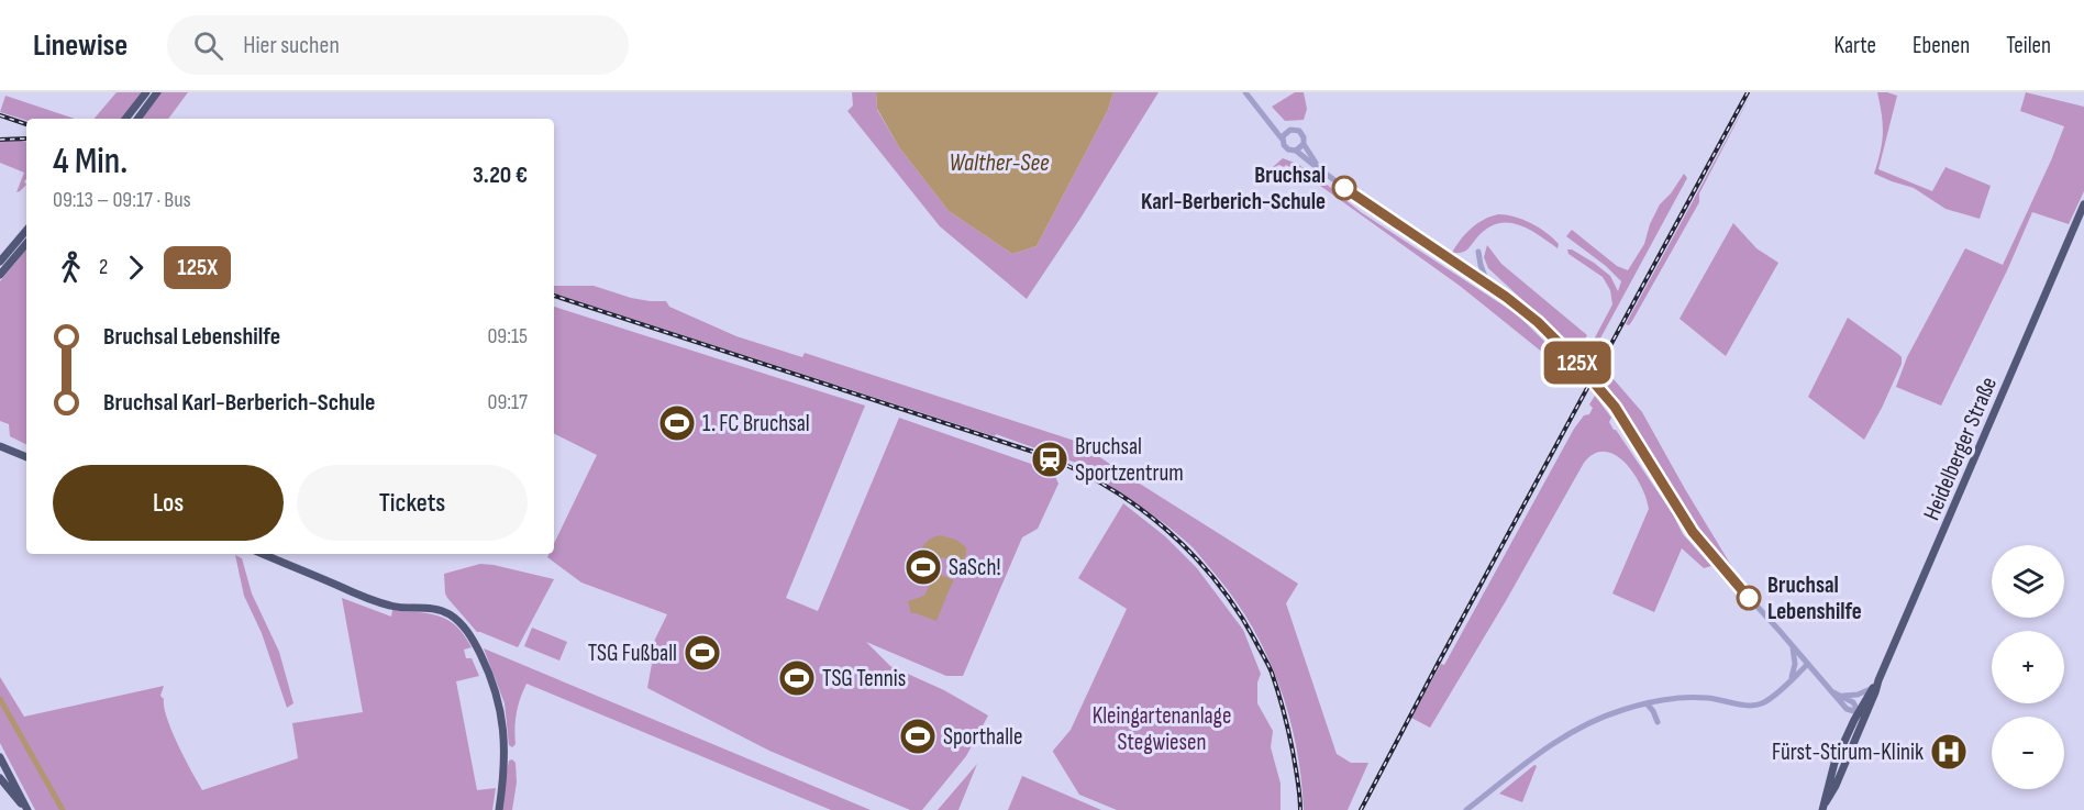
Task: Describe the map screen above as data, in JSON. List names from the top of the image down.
{
  "streets": {
    "main road": ["Heidelberger Straße"]
  },
  "water": ["Walther-See"],
  "parks": ["Kleingartenanlage Stegwiesen"],
  "places": {
    "other": ["Bruchsal Karl-Berberich-Schule", "Bruchsal Lebenshilfe"],
    "sports": [
      "1. FC Bruchsal",
      "SaSch!",
      "TSG Fußball",
      "TSG Tennis",
      "Sporthalle"
    ],
    "station": ["Bruchsal Sportzentrum"],
    "hospital": ["Fürst-Stirum-Klinik"]
  },
  "lines": ["bus line 125X"],
  "page": {
    "header": "Linewise",
    "search": "Hier suchen",
    "nav": ["Karte", "Ebenen", "Teilen"],
    "on_map": "125X",
    "heading": ["4 Min.", "09:13 – 09:17 · Bus", "3.20 €"],
    "legs": ["2", "125X"],
    "list": [
      {
        "name": "Bruchsal Lebenshilfe",
        "value": "09:15"
      },
      {
        "name": "Bruchsal Karl-Berberich-Schule",
        "value": "09:17"
      }
    ],
    "buttons": ["Los", "Tickets"],
    "map_buttons": ["+", "−"]
  }
}
